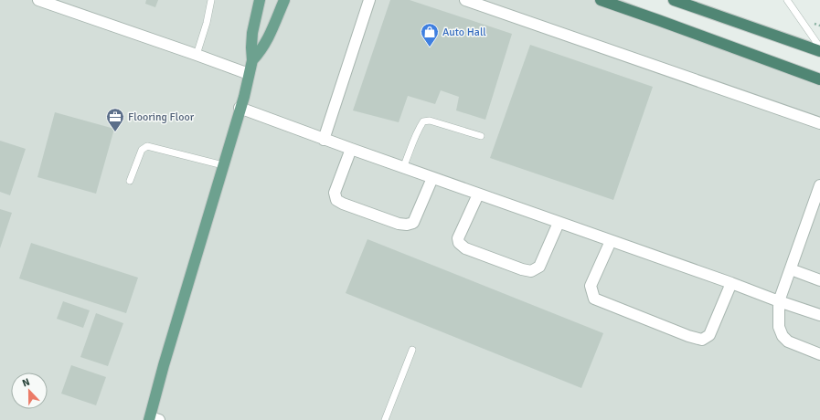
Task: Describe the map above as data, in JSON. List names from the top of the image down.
{
  "places": {
    "shop": ["Auto Hall"],
    "office": ["Flooring Floor"]
  },
  "north": "top"
}
